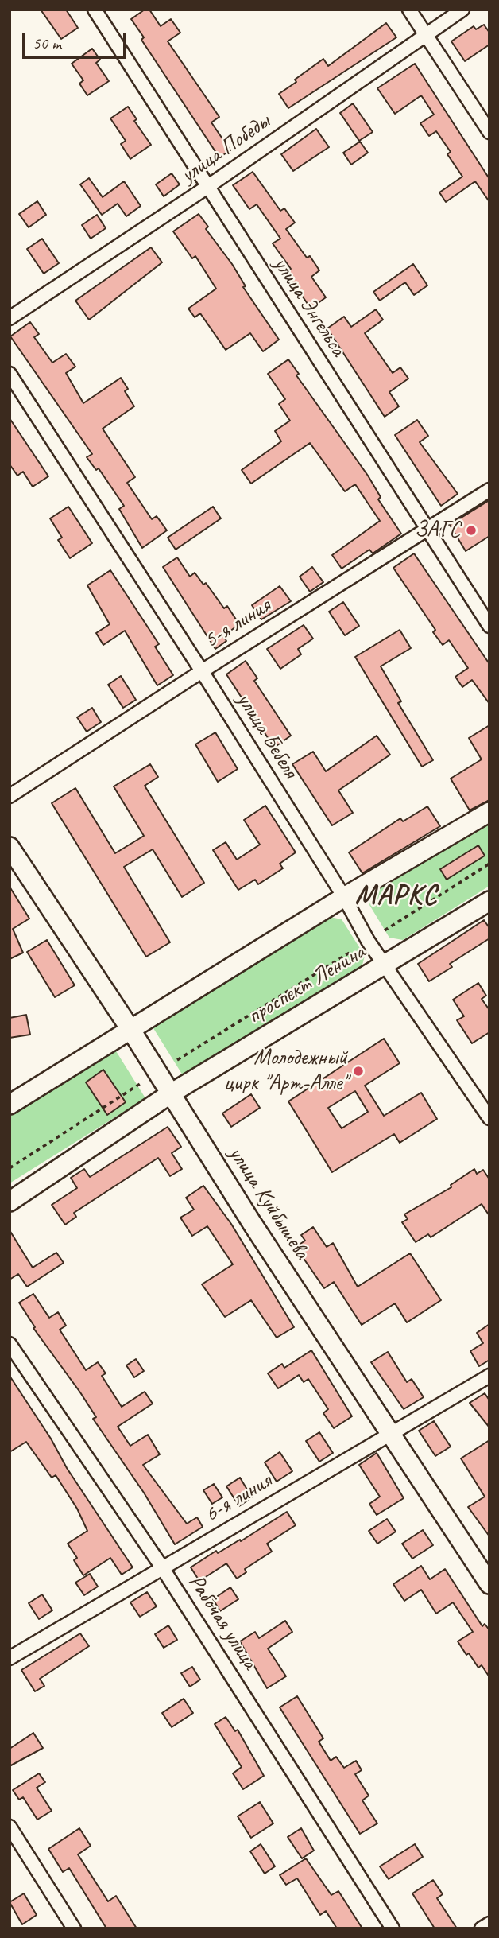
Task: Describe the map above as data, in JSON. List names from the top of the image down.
{
  "streets": {
    "street": [
      "улица Победы",
      "улица Энгельса",
      "5-я линия",
      "улица Бебеля",
      "проспект Ленина",
      "улица Куйбышева",
      "6-я линия",
      "Рабочая улица"
    ]
  },
  "crossings": [
    ["улица Победы", "улица Энгельса"],
    ["улица Энгельса", "5-я линия"],
    ["5-я линия", "улица Бебеля"],
    ["улица Бебеля", "проспект Ленина"],
    ["проспект Ленина", "улица Куйбышева"],
    ["улица Куйбышева", "6-я линия"],
    ["6-я линия", "Рабочая улица"]
  ],
  "districts": ["МАРКС"],
  "places": ["ЗАГС", "Молодежный цирк \"Арт-Алле\""],
  "scale_bar": "50 m"
}
